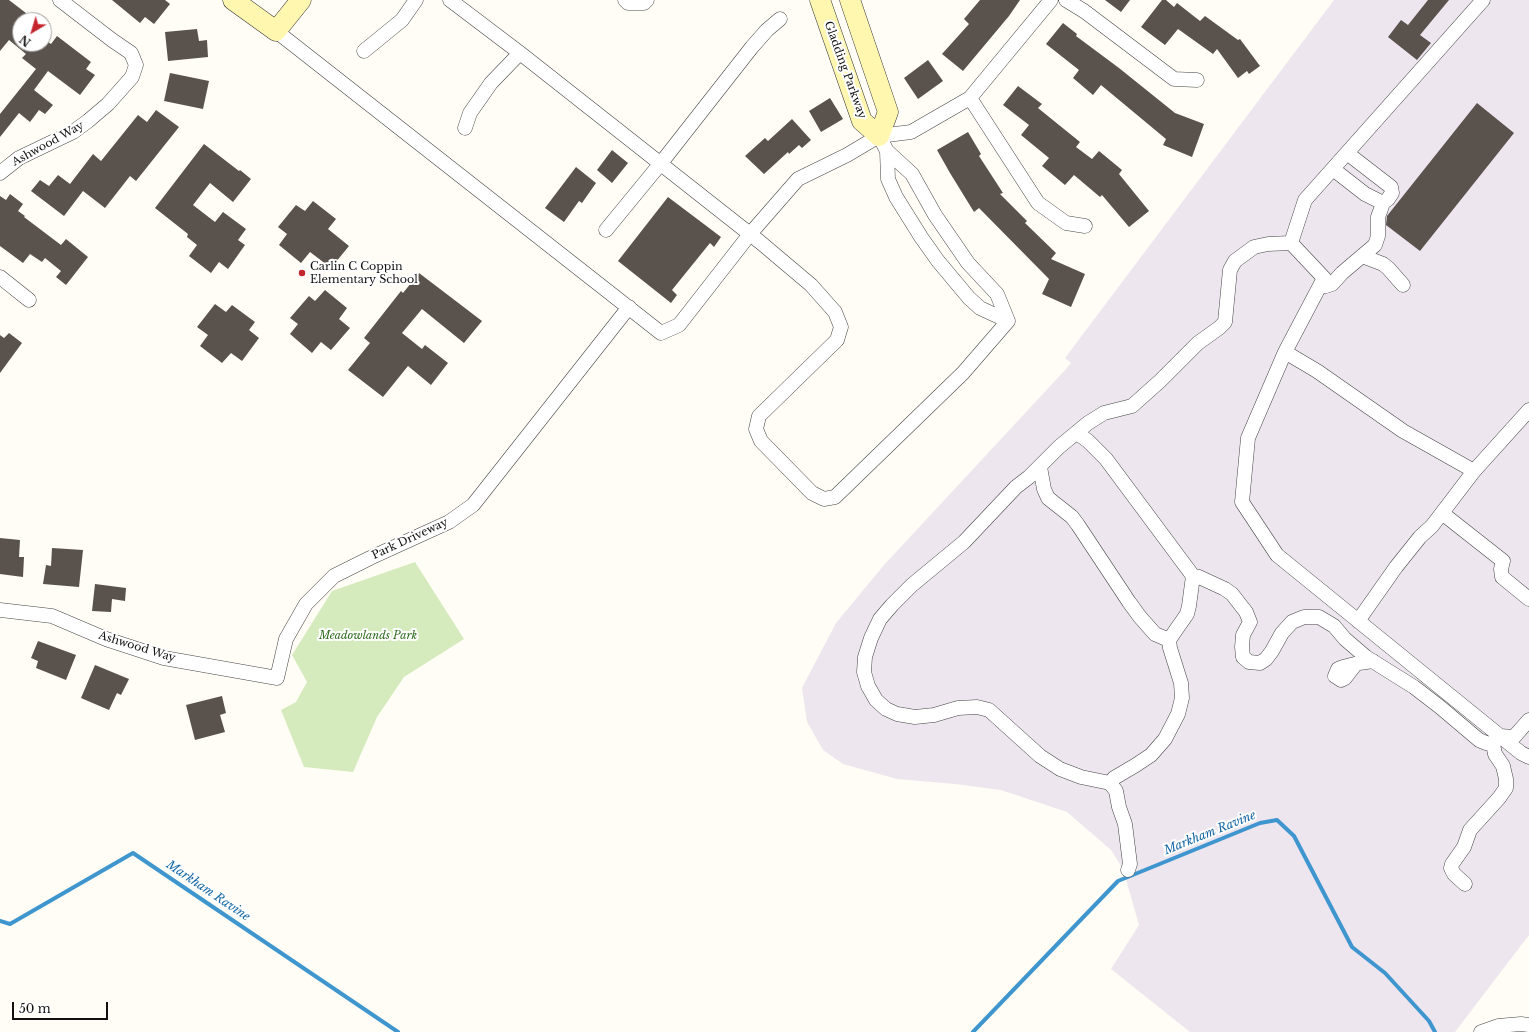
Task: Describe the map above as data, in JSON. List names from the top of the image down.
{
  "streets": {
    "street": ["Gladding Parkway", "Ashwood Way", "Park Driveway"]
  },
  "crossings": [
    ["Ashwood Way", "Park Driveway"]
  ],
  "water": ["Markham Ravine"],
  "parks": ["Meadowlands Park"],
  "places": ["Carlin C Coppin Elementary School"],
  "scale_bar": "50 m",
  "north": "bottom left"
}
